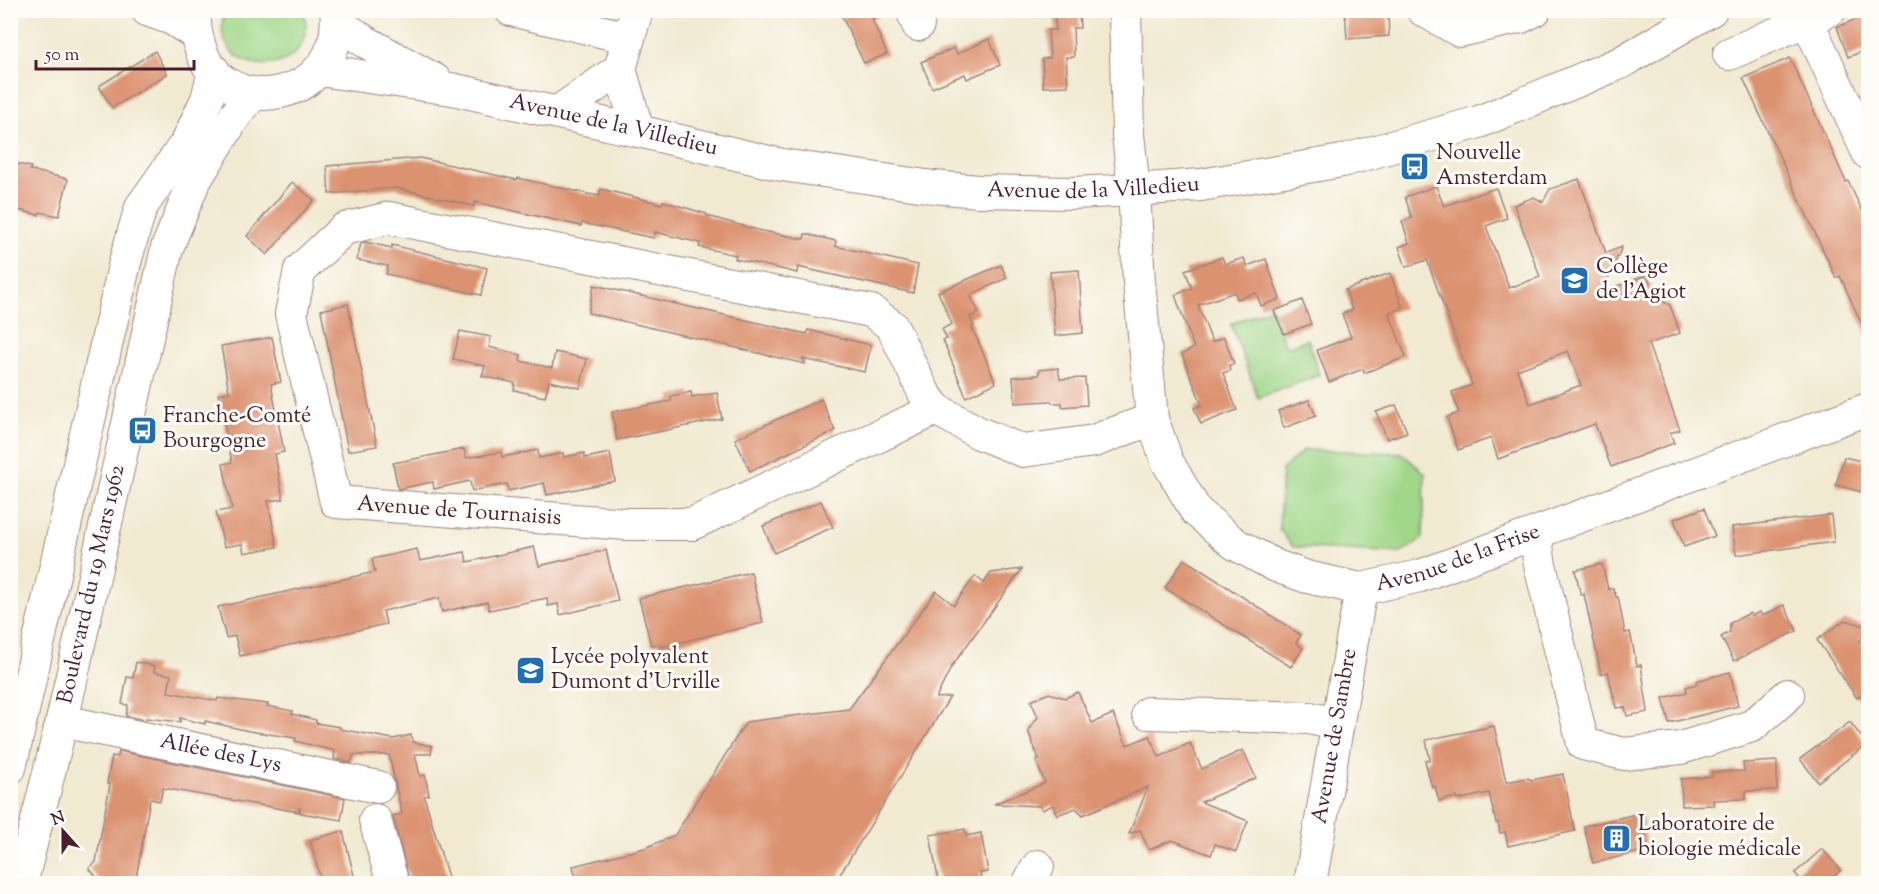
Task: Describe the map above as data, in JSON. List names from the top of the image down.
{
  "streets": {
    "street": [
      "Avenue de la Villedieu",
      "Avenue de Tournaisis",
      "Avenue de la Frise",
      "Boulevard du 19 Mars 1962",
      "Avenue de Sambre",
      "Allée des Lys"
    ]
  },
  "crossings": [
    ["Avenue de la Villedieu", "Avenue de la Frise"],
    ["Avenue de Tournaisis", "Avenue de la Frise"],
    ["Avenue de la Frise", "Avenue de Sambre"],
    ["Boulevard du 19 Mars 1962", "Allée des Lys"]
  ],
  "places": {
    "bus stop": ["Nouvelle Amsterdam", "Franche-Comté Bourgogne"],
    "school or university": ["Collège de l'Agiot", "Lycée polyvalent Dumont d'Urville"],
    "building": ["Laboratoire de biologie médicale"]
  },
  "scale_bar": "50 m",
  "north": "top"
}
